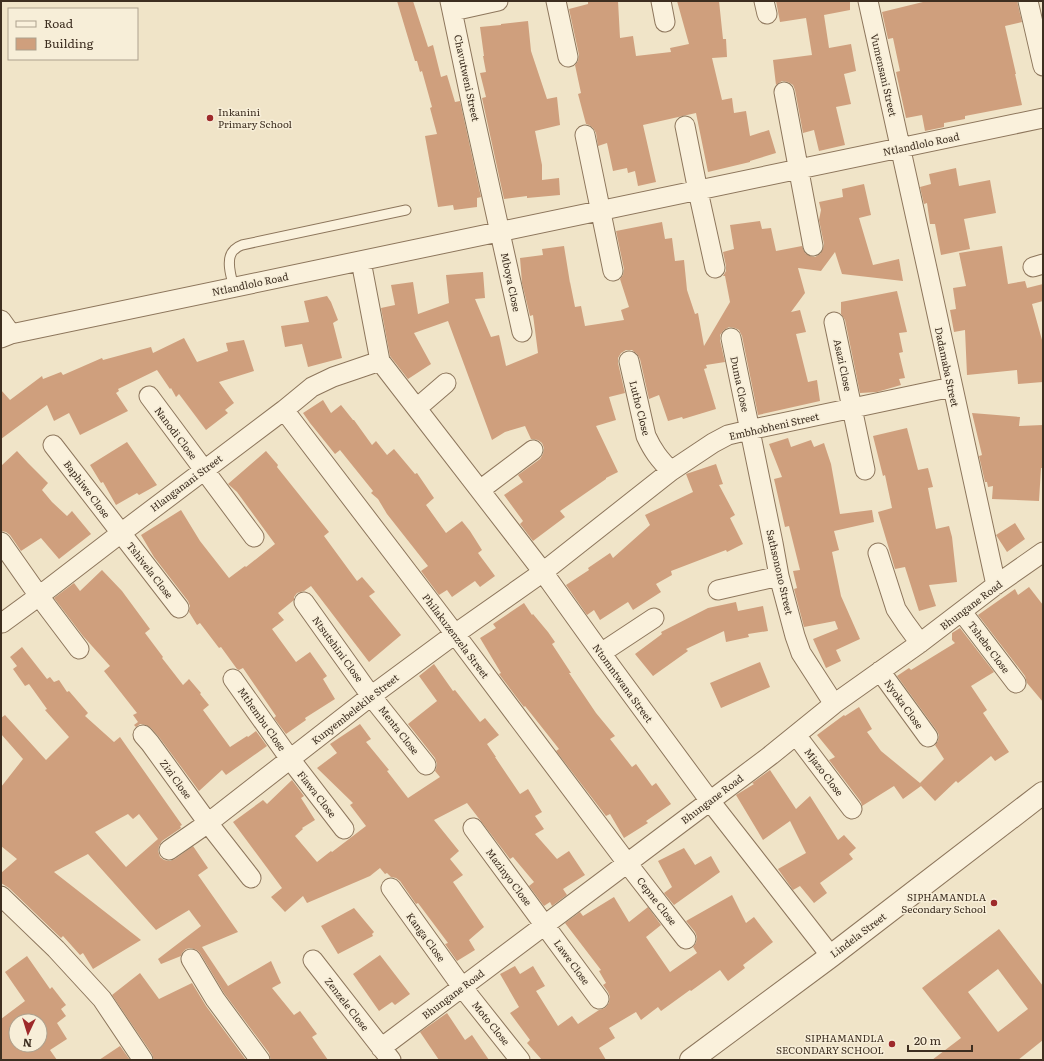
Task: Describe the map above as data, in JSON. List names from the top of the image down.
{
  "streets": {
    "street": [
      "Vumensani Street",
      "Chavutweni Street",
      "Ntlandlolo Road",
      "Mboya Close",
      "Asazi Close",
      "Dadamaba Street",
      "Duma Close",
      "Lutho Close",
      "Embhobheni Street",
      "Nanodi Close",
      "Hlanganani Street",
      "Baphiwe Close",
      "Tshivela Close",
      "Sathsonono Street",
      "Bhungane Road",
      "Philakuzenzela Street",
      "Tshebe Close",
      "Ntsutshini Close",
      "Ntomntwana Street",
      "Nyoka Close",
      "Kunyembelekile Street",
      "Mthembu Close",
      "Menta Close",
      "Mjazo Close",
      "Zizi Close",
      "Fiawa Close",
      "Mazinyo Close",
      "Cepne Close",
      "Lindela Street",
      "Kanga Close",
      "Lawe Close",
      "Zenzele Close",
      "Moto Close"
    ]
  },
  "crossings": [
    ["Vumensani Street", "Ntlandlolo Road"],
    ["Vumensani Street", "Dadamaba Street"],
    ["Chavutweni Street", "Ntlandlolo Road"],
    ["Chavutweni Street", "Mboya Close"],
    ["Ntlandlolo Road", "Mboya Close"],
    ["Ntlandlolo Road", "Dadamaba Street"],
    ["Ntlandlolo Road", "Ntomntwana Street"],
    ["Asazi Close", "Embhobheni Street"],
    ["Dadamaba Street", "Embhobheni Street"],
    ["Dadamaba Street", "Bhungane Road"],
    ["Duma Close", "Embhobheni Street"],
    ["Duma Close", "Sathsonono Street"],
    ["Lutho Close", "Embhobheni Street"],
    ["Embhobheni Street", "Sathsonono Street"],
    ["Embhobheni Street", "Ntomntwana Street"],
    ["Embhobheni Street", "Kunyembelekile Street"],
    ["Nanodi Close", "Hlanganani Street"],
    ["Hlanganani Street", "Baphiwe Close"],
    ["Hlanganani Street", "Tshivela Close"],
    ["Hlanganani Street", "Philakuzenzela Street"],
    ["Hlanganani Street", "Ntomntwana Street"],
    ["Baphiwe Close", "Tshivela Close"],
    ["Sathsonono Street", "Bhungane Road"],
    ["Bhungane Road", "Philakuzenzela Street"],
    ["Bhungane Road", "Tshebe Close"],
    ["Bhungane Road", "Ntomntwana Street"],
    ["Bhungane Road", "Nyoka Close"],
    ["Bhungane Road", "Mjazo Close"],
    ["Bhungane Road", "Mazinyo Close"],
    ["Bhungane Road", "Cepne Close"],
    ["Bhungane Road", "Kanga Close"],
    ["Bhungane Road", "Lawe Close"],
    ["Bhungane Road", "Zenzele Close"],
    ["Bhungane Road", "Moto Close"],
    ["Philakuzenzela Street", "Kunyembelekile Street"],
    ["Philakuzenzela Street", "Cepne Close"],
    ["Ntsutshini Close", "Kunyembelekile Street"],
    ["Ntsutshini Close", "Menta Close"],
    ["Ntomntwana Street", "Kunyembelekile Street"],
    ["Ntomntwana Street", "Lindela Street"],
    ["Kunyembelekile Street", "Mthembu Close"],
    ["Kunyembelekile Street", "Menta Close"],
    ["Kunyembelekile Street", "Zizi Close"],
    ["Kunyembelekile Street", "Fiawa Close"],
    ["Mthembu Close", "Fiawa Close"],
    ["Mazinyo Close", "Lawe Close"],
    ["Kanga Close", "Moto Close"]
  ],
  "places": ["Inkanini Primary School", "SIPHAMANDLA Secondary School", "SIPHAMANDLA SECONDARY SCHOOL"],
  "legend": ["Road", "Building"],
  "scale_bar": "20 m",
  "north": "bottom"
}
